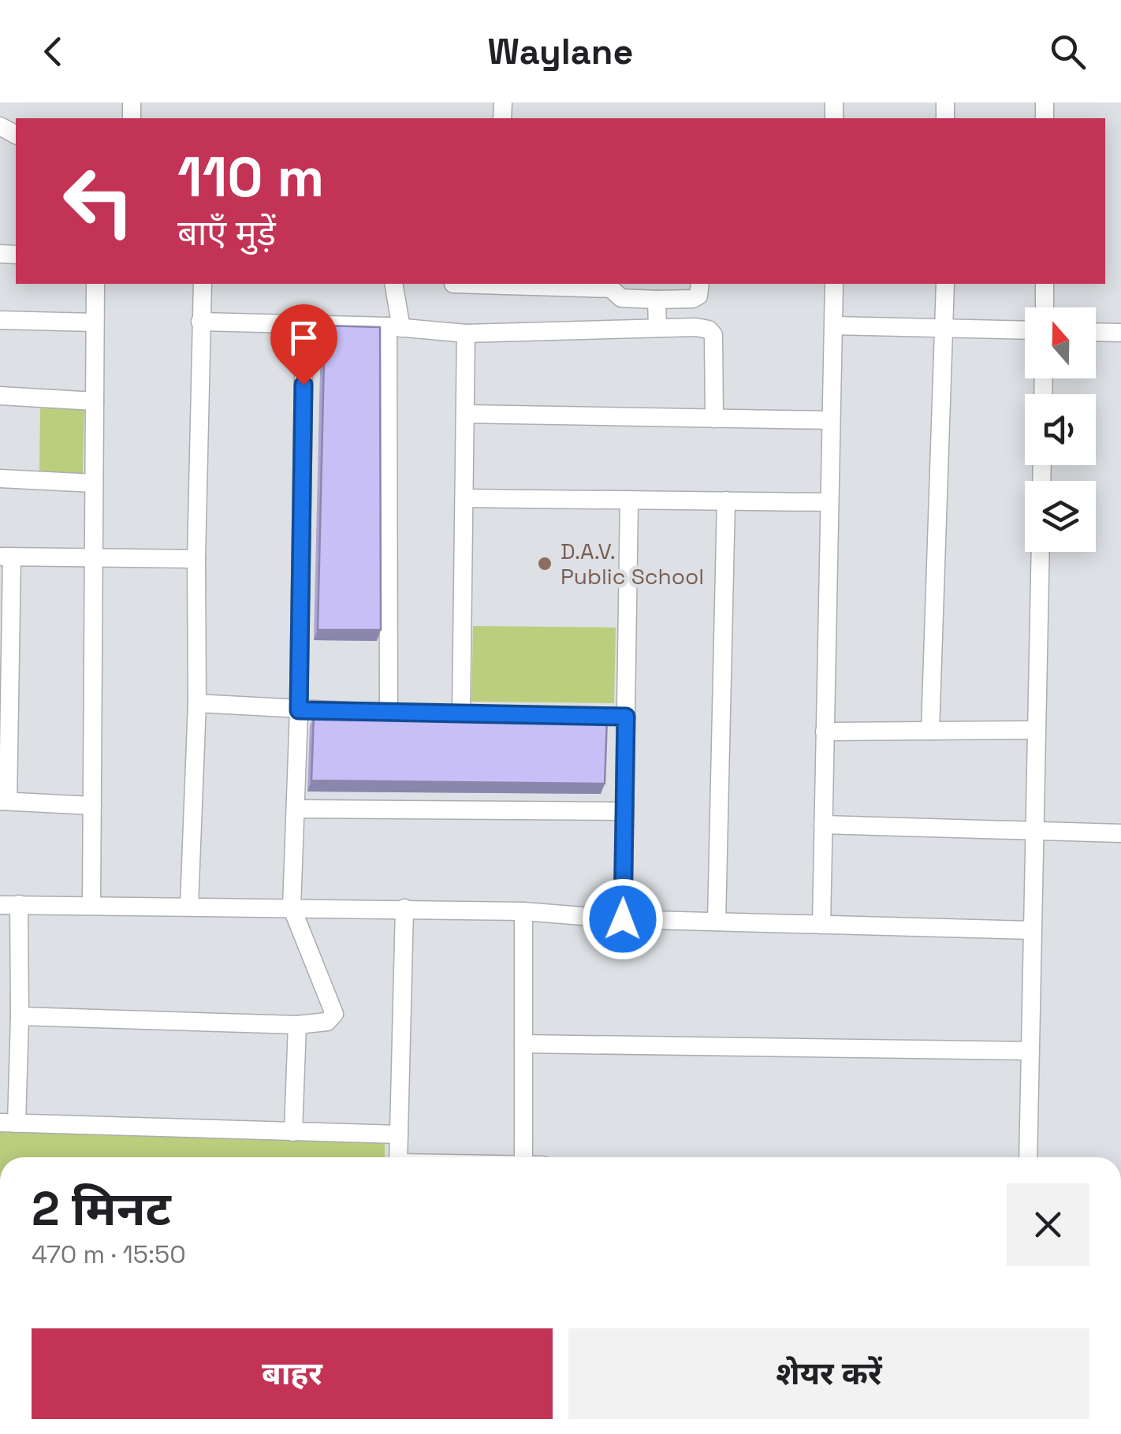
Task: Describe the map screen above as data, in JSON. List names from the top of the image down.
{
  "places": ["D.A.V. Public School"],
  "north": "top",
  "page": {
    "header": "Waylane",
    "turn": ["110 m", "बाएँ मुड़ें"],
    "heading": ["2 मिनट", "470 m · 15:50"],
    "buttons": ["बाहर", "शेयर करें"]
  }
}
